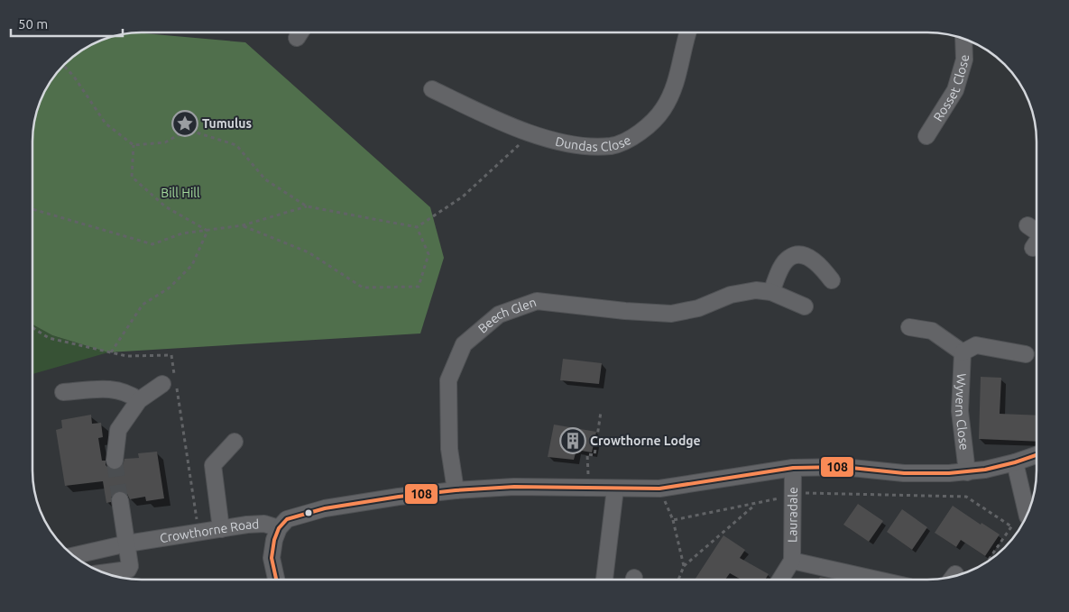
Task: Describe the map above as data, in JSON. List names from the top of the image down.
{
  "streets": {
    "street": [
      "Rosset Close",
      "Dundas Close",
      "Beech Glen",
      "Wyvern Close",
      "Lauradale",
      "Crowthorne Road"
    ]
  },
  "parks": ["Bill Hill"],
  "places": {
    "place": ["Tumulus"],
    "building": ["Crowthorne Lodge"]
  },
  "lines": ["transit line 108"],
  "scale_bar": "50 m"
}
